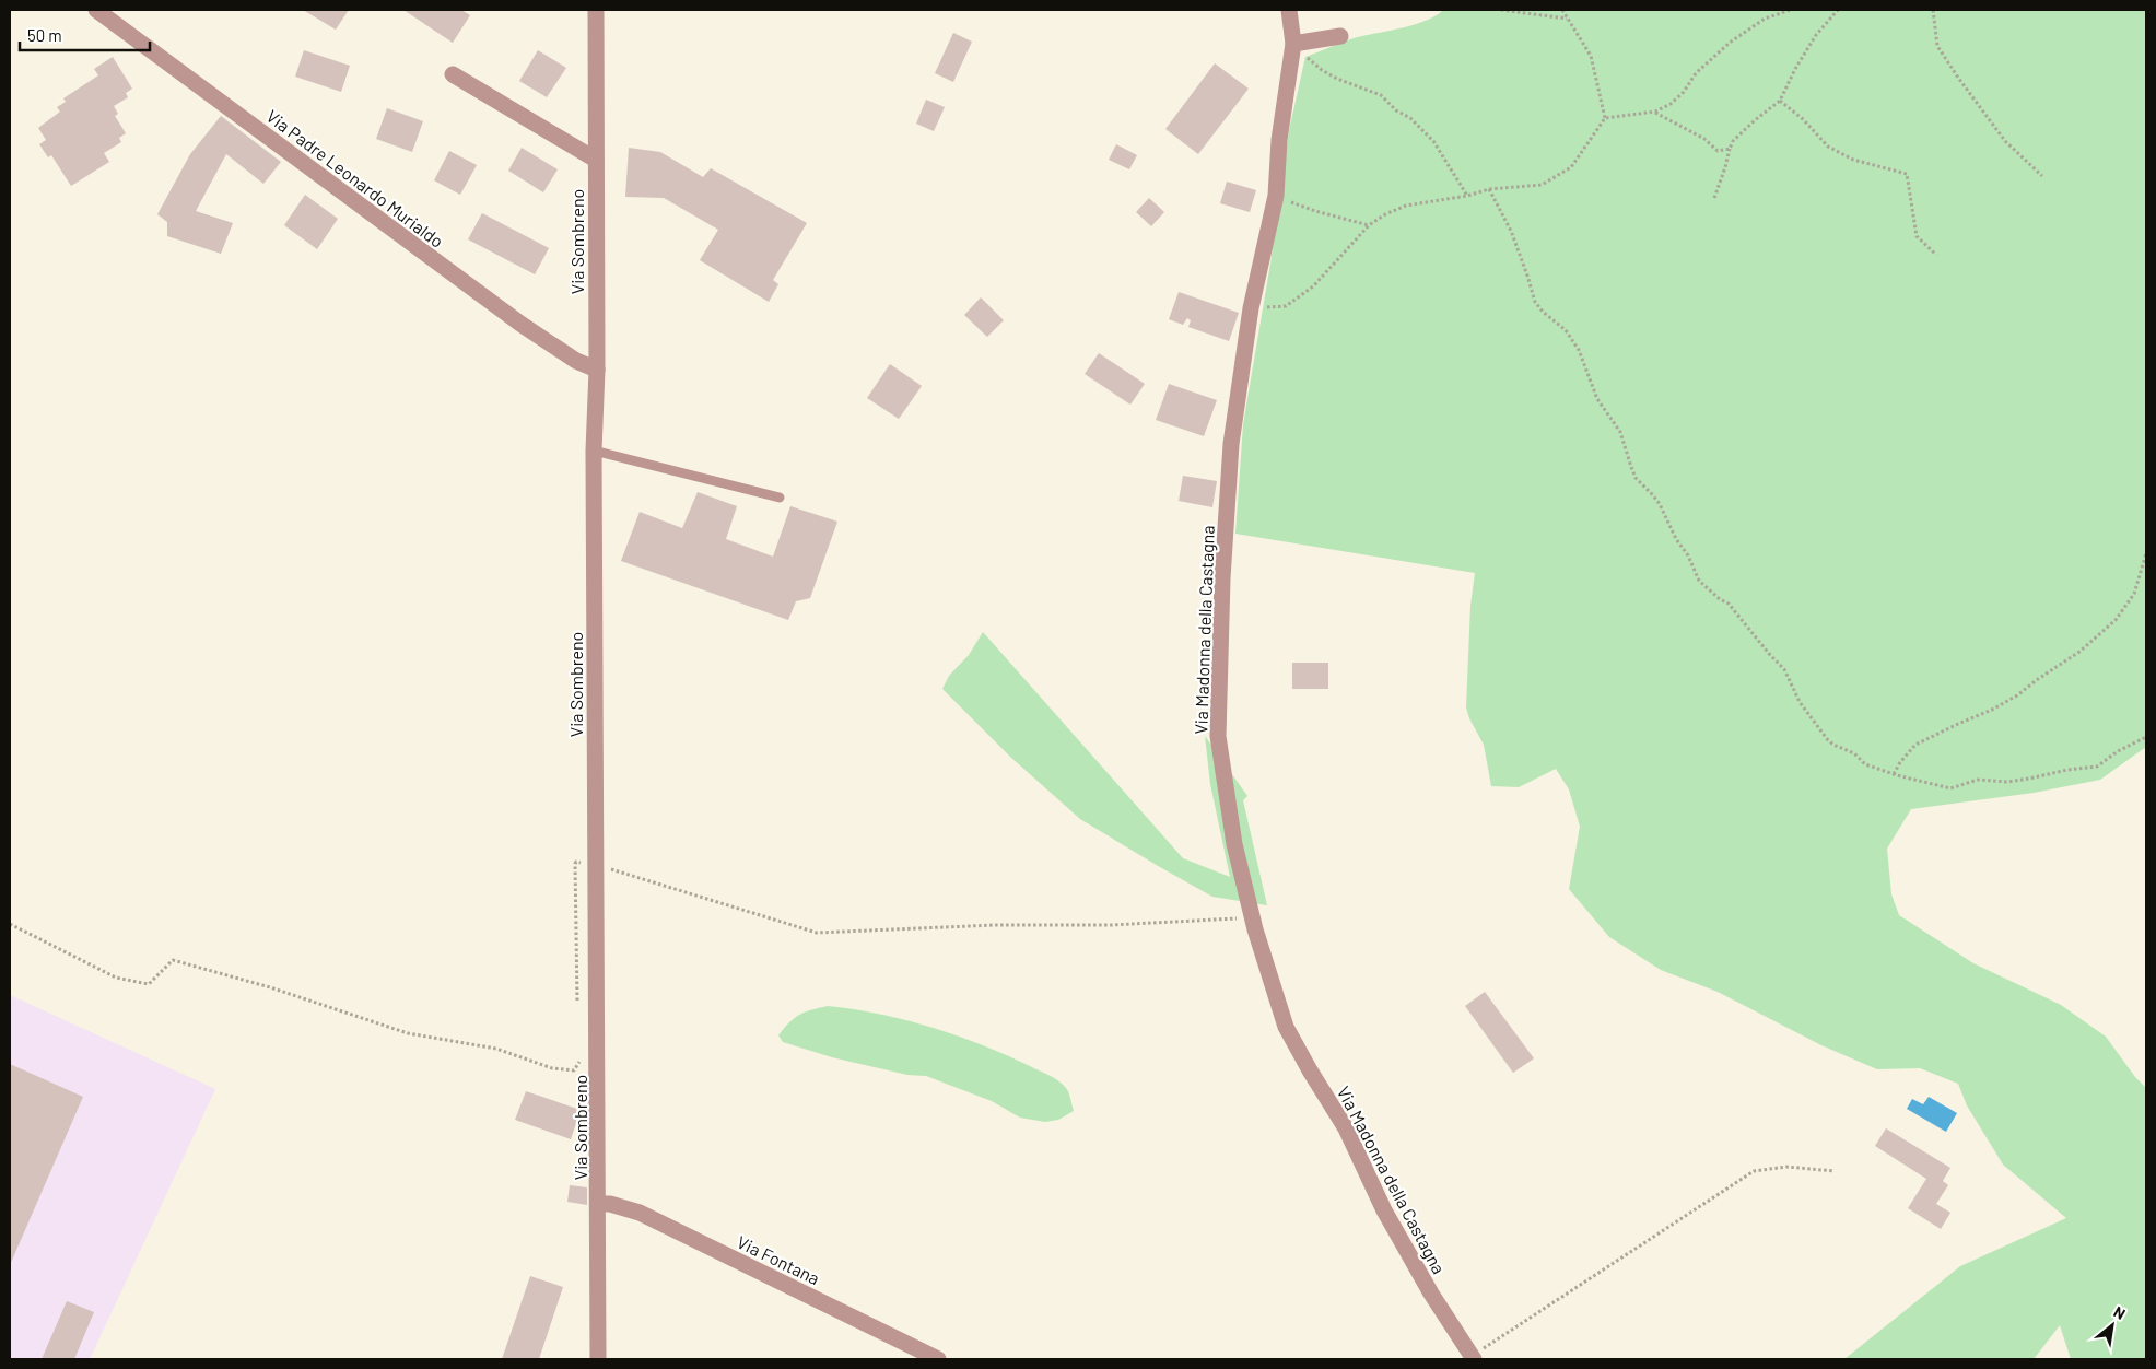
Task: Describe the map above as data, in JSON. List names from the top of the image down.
{
  "streets": {
    "street": [
      "Via Padre Leonardo Murialdo",
      "Via Sombreno",
      "Via Madonna della Castagna",
      "Via Fontana"
    ]
  },
  "crossings": [
    ["Via Padre Leonardo Murialdo", "Via Sombreno"],
    ["Via Sombreno", "Via Fontana"]
  ],
  "scale_bar": "50 m",
  "north": "top right"
}
